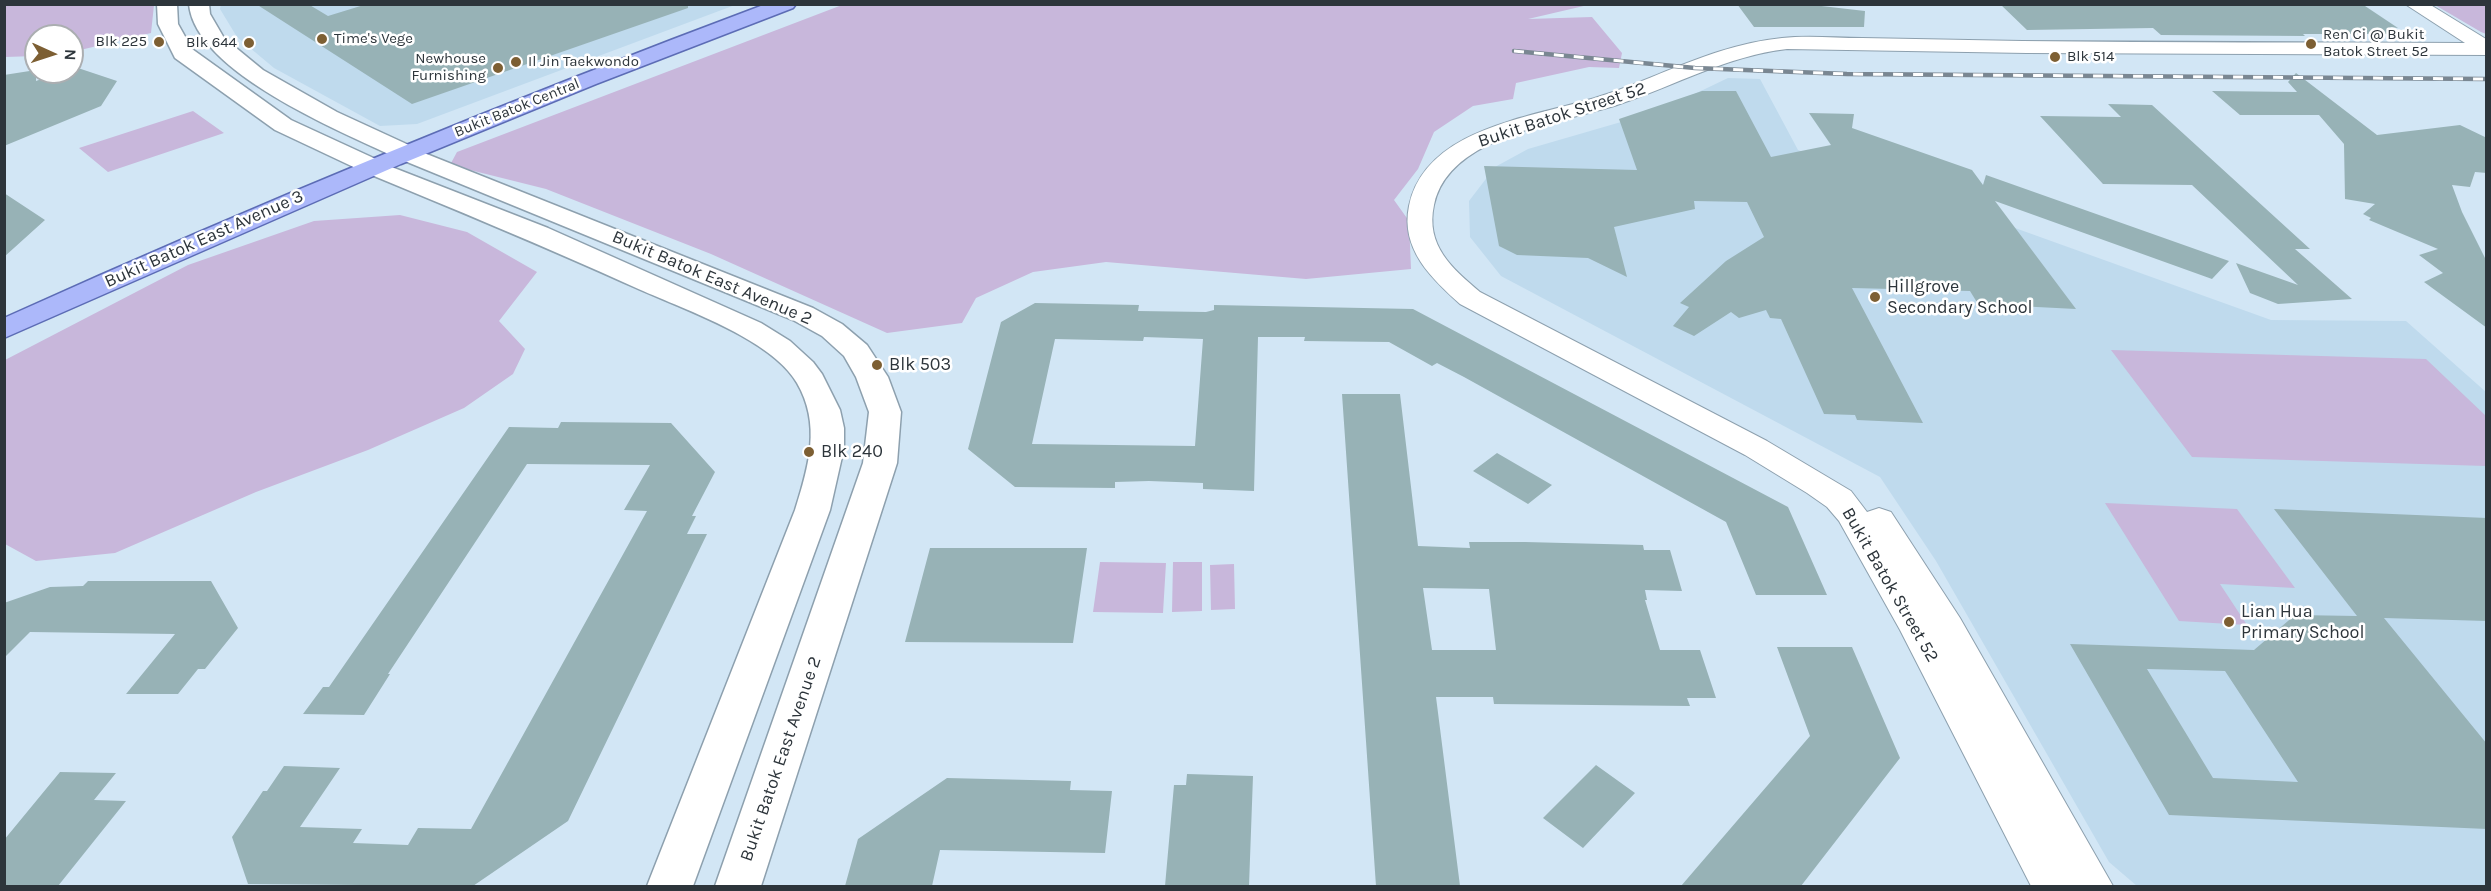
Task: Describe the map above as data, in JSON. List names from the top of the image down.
{
  "streets": {
    "main road": ["Bukit Batok Central", "Bukit Batok East Avenue 3"],
    "street": ["Bukit Batok Street 52", "Bukit Batok East Avenue 2"]
  },
  "crossings": [
    ["Bukit Batok Central", "Bukit Batok East Avenue 3"],
    ["Bukit Batok Central", "Bukit Batok East Avenue 2"],
    ["Bukit Batok East Avenue 3", "Bukit Batok East Avenue 2"]
  ],
  "places": [
    "Time's Vege",
    "Blk 225",
    "Blk 644",
    "Ren Ci @ Bukit Batok Street 52",
    "Blk 514",
    "Il Jin Taekwondo",
    "Newhouse Furnishing",
    "Hillgrove Secondary School",
    "Blk 503",
    "Blk 240",
    "Lian Hua Primary School"
  ],
  "north": "right"
}
